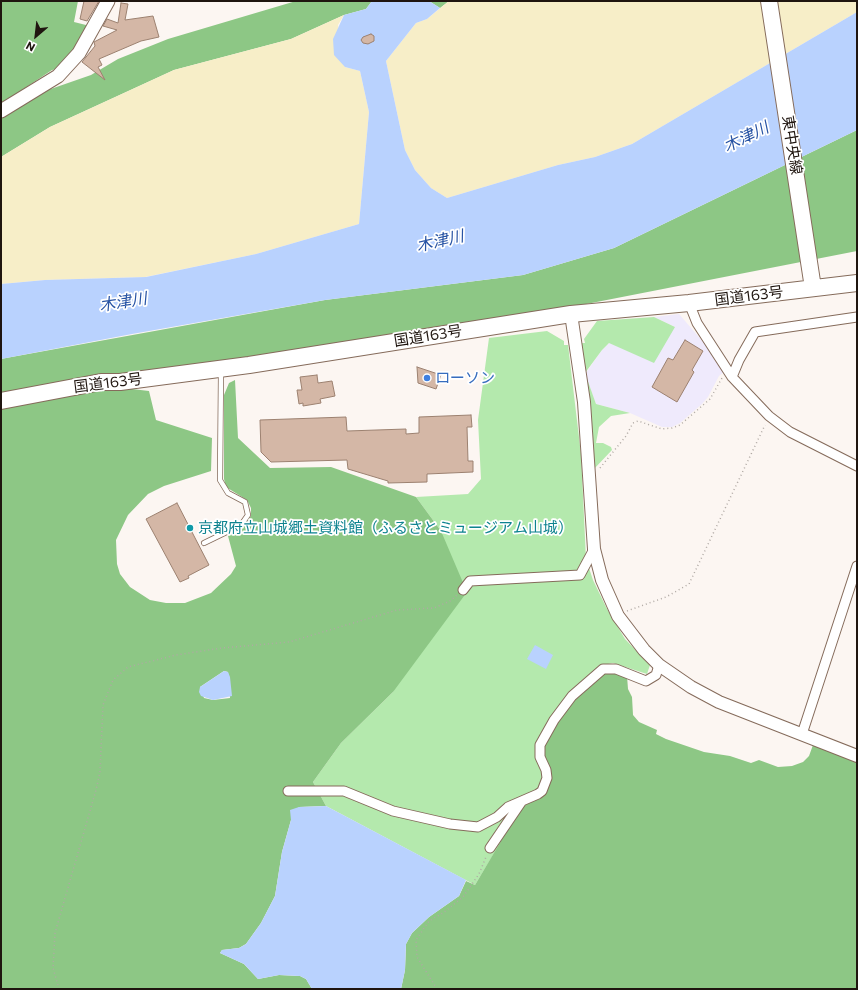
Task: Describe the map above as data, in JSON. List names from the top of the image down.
{
  "streets": {
    "highway": ["東中央線", "国道163号"]
  },
  "crossings": [
    ["東中央線", "国道163号"]
  ],
  "water": ["木津川"],
  "places": ["ローソン", "京都府立山城郷土資料館（ふるさとミュージアム山城）"],
  "north": "bottom left"
}
